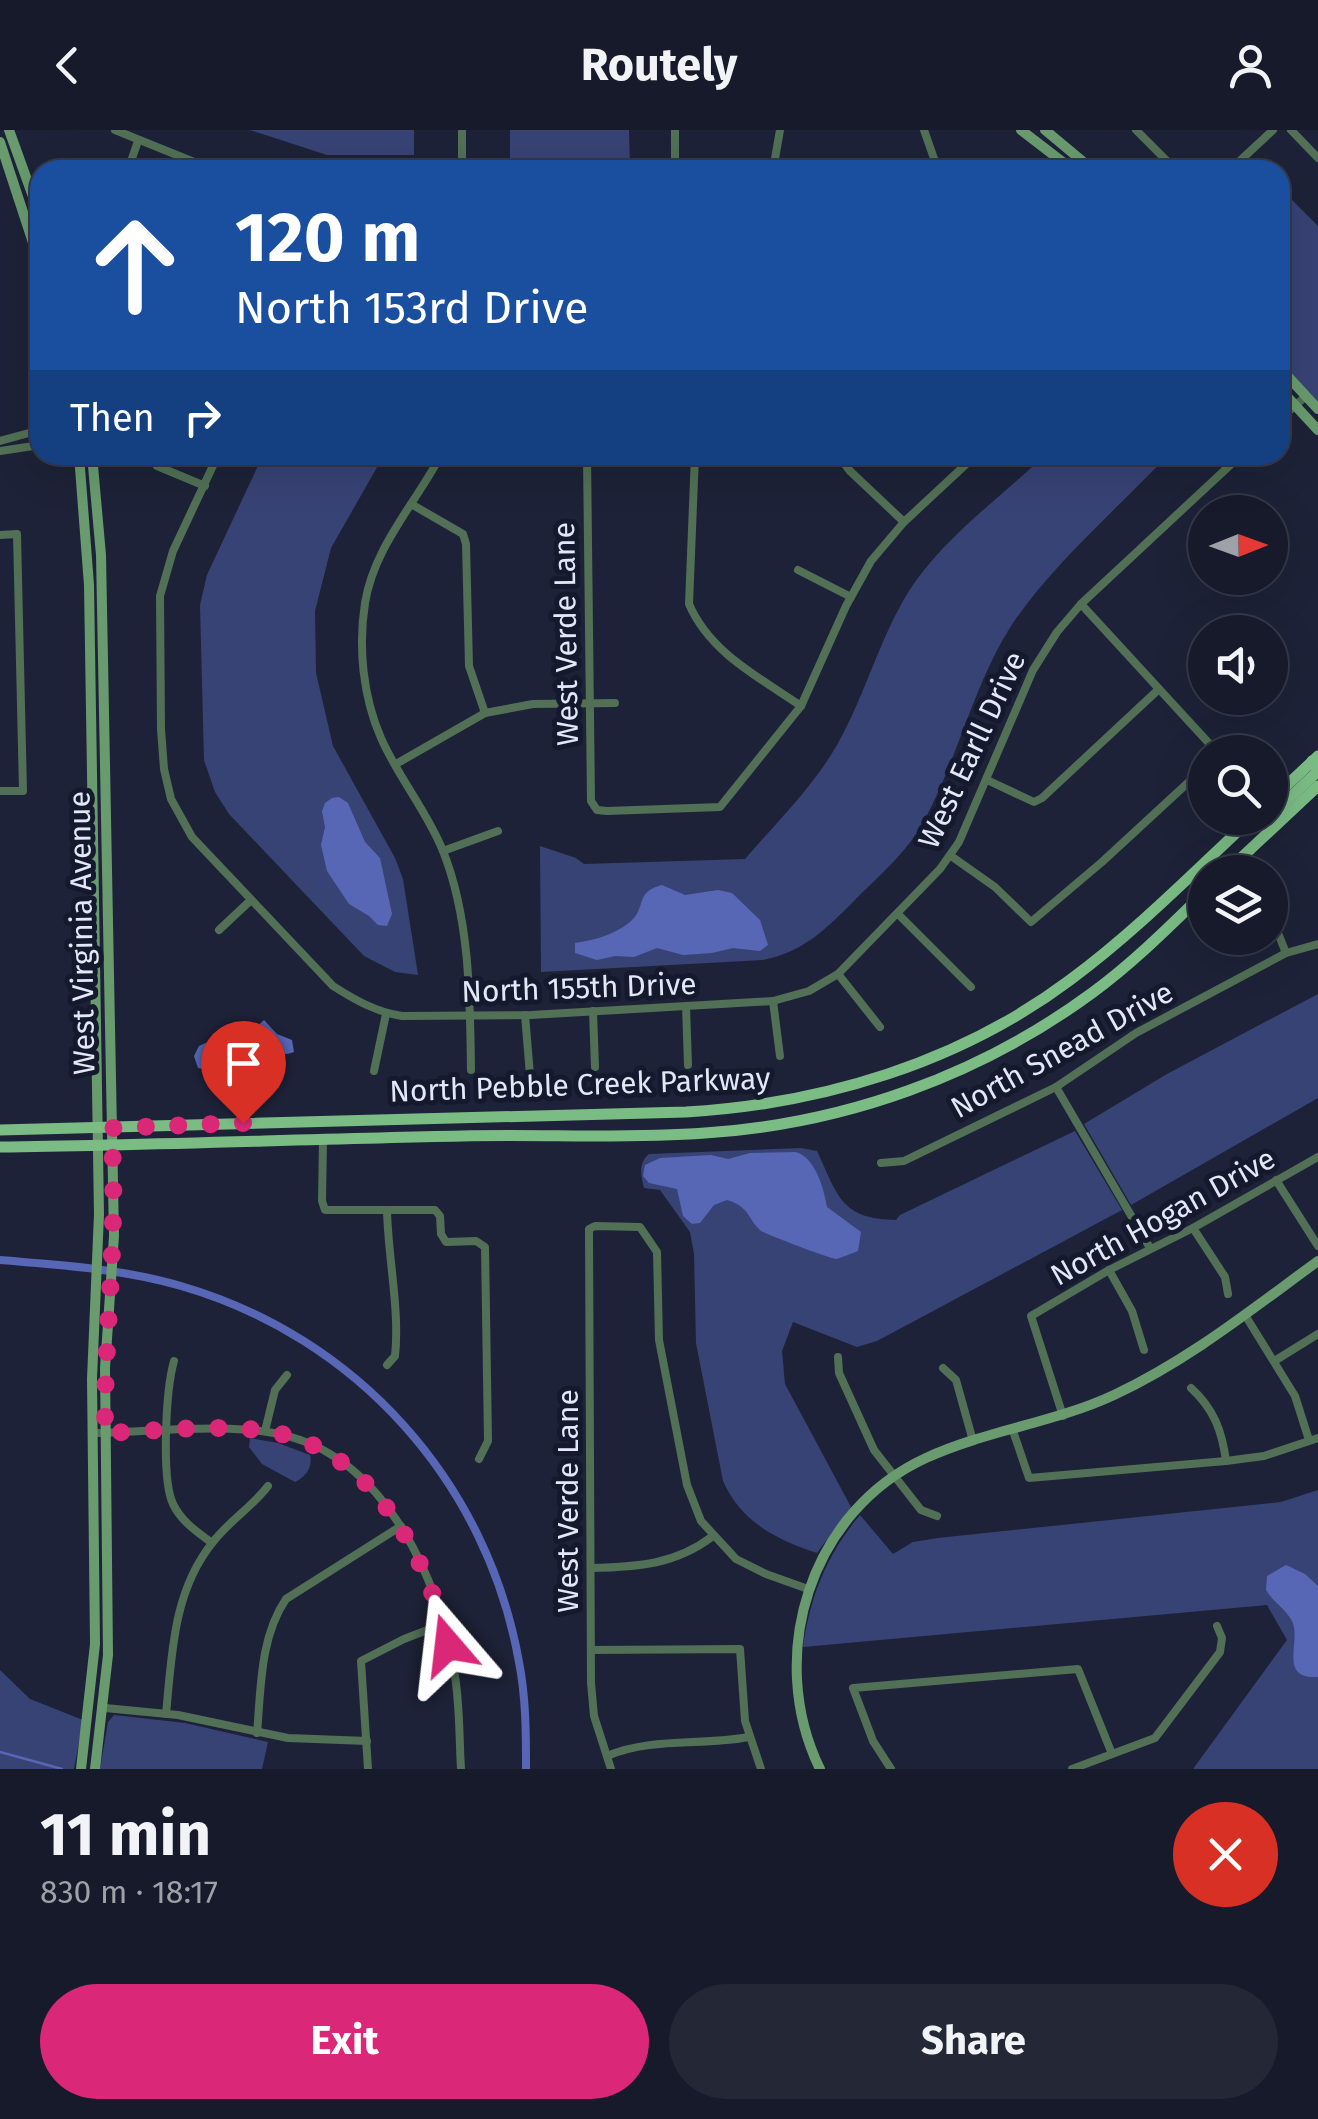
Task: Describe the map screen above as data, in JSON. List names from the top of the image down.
{
  "streets": {
    "main road": ["West Virginia Avenue", "North Pebble Creek Parkway"],
    "street": [
      "West Verde Lane",
      "West Earll Drive",
      "North 155th Drive",
      "North Snead Drive",
      "North Hogan Drive"
    ]
  },
  "crossings": [
    ["West Earll Drive", "North 155th Drive"],
    ["West Virginia Avenue", "North Pebble Creek Parkway"]
  ],
  "north": "right",
  "page": {
    "header": "Routely",
    "turn": ["120 m", "North 153rd Drive"],
    "then": "Then",
    "heading": ["11 min", "830 m · 18:17"],
    "buttons": ["Exit", "Share"]
  }
}
